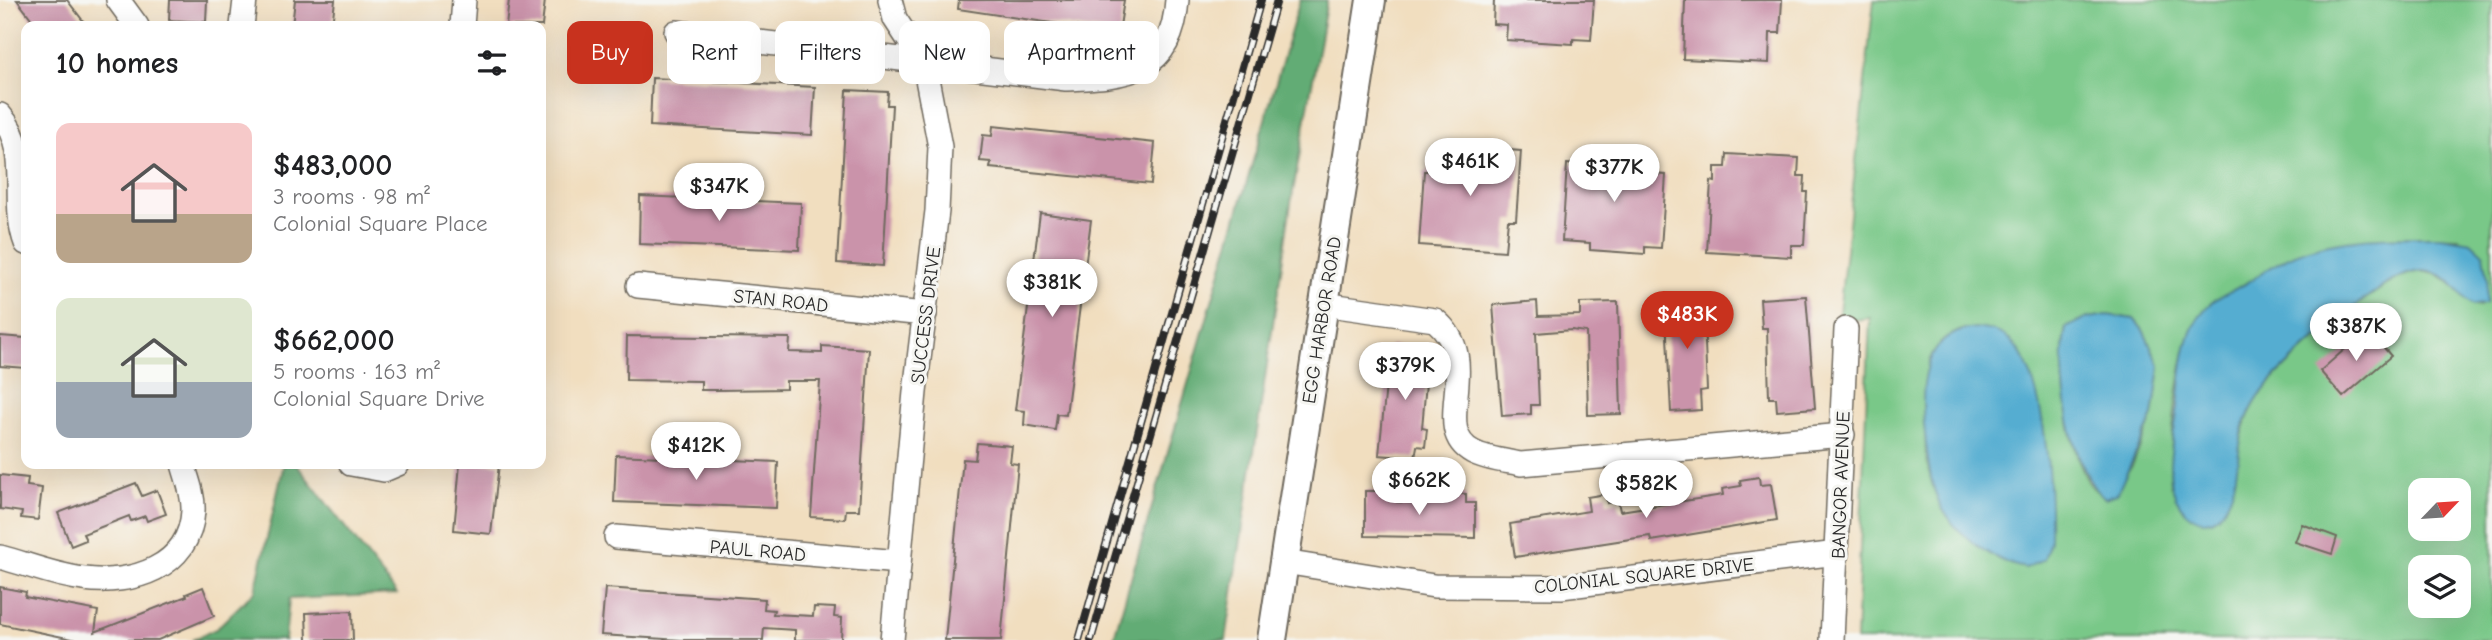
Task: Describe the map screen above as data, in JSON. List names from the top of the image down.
{
  "streets": {
    "street": [
      "STAN ROAD",
      "SUCCESS DRIVE",
      "EGG HARBOR ROAD",
      "BANGOR AVENUE",
      "PAUL ROAD",
      "COLONIAL SQUARE DRIVE"
    ]
  },
  "crossings": [
    ["STAN ROAD", "SUCCESS DRIVE"],
    ["SUCCESS DRIVE", "PAUL ROAD"],
    ["EGG HARBOR ROAD", "COLONIAL SQUARE DRIVE"],
    ["BANGOR AVENUE", "COLONIAL SQUARE DRIVE"]
  ],
  "north": "top right",
  "page": {
    "chip": [
      "Buy",
      "Rent",
      "Filters",
      "New",
      "Apartment"
    ],
    "heading": "10 homes",
    "list": [
      {
        "name": "$483,000",
        "note": "3 rooms · 98 m² · Colonial Square Place"
      },
      {
        "name": "$662,000",
        "note": "5 rooms · 163 m² · Colonial Square Drive"
      }
    ],
    "price": [
      "$461K",
      "$377K",
      "$347K",
      "$381K",
      "$483K",
      "$387K",
      "$379K",
      "$412K",
      "$662K",
      "$582K"
    ]
  }
}
